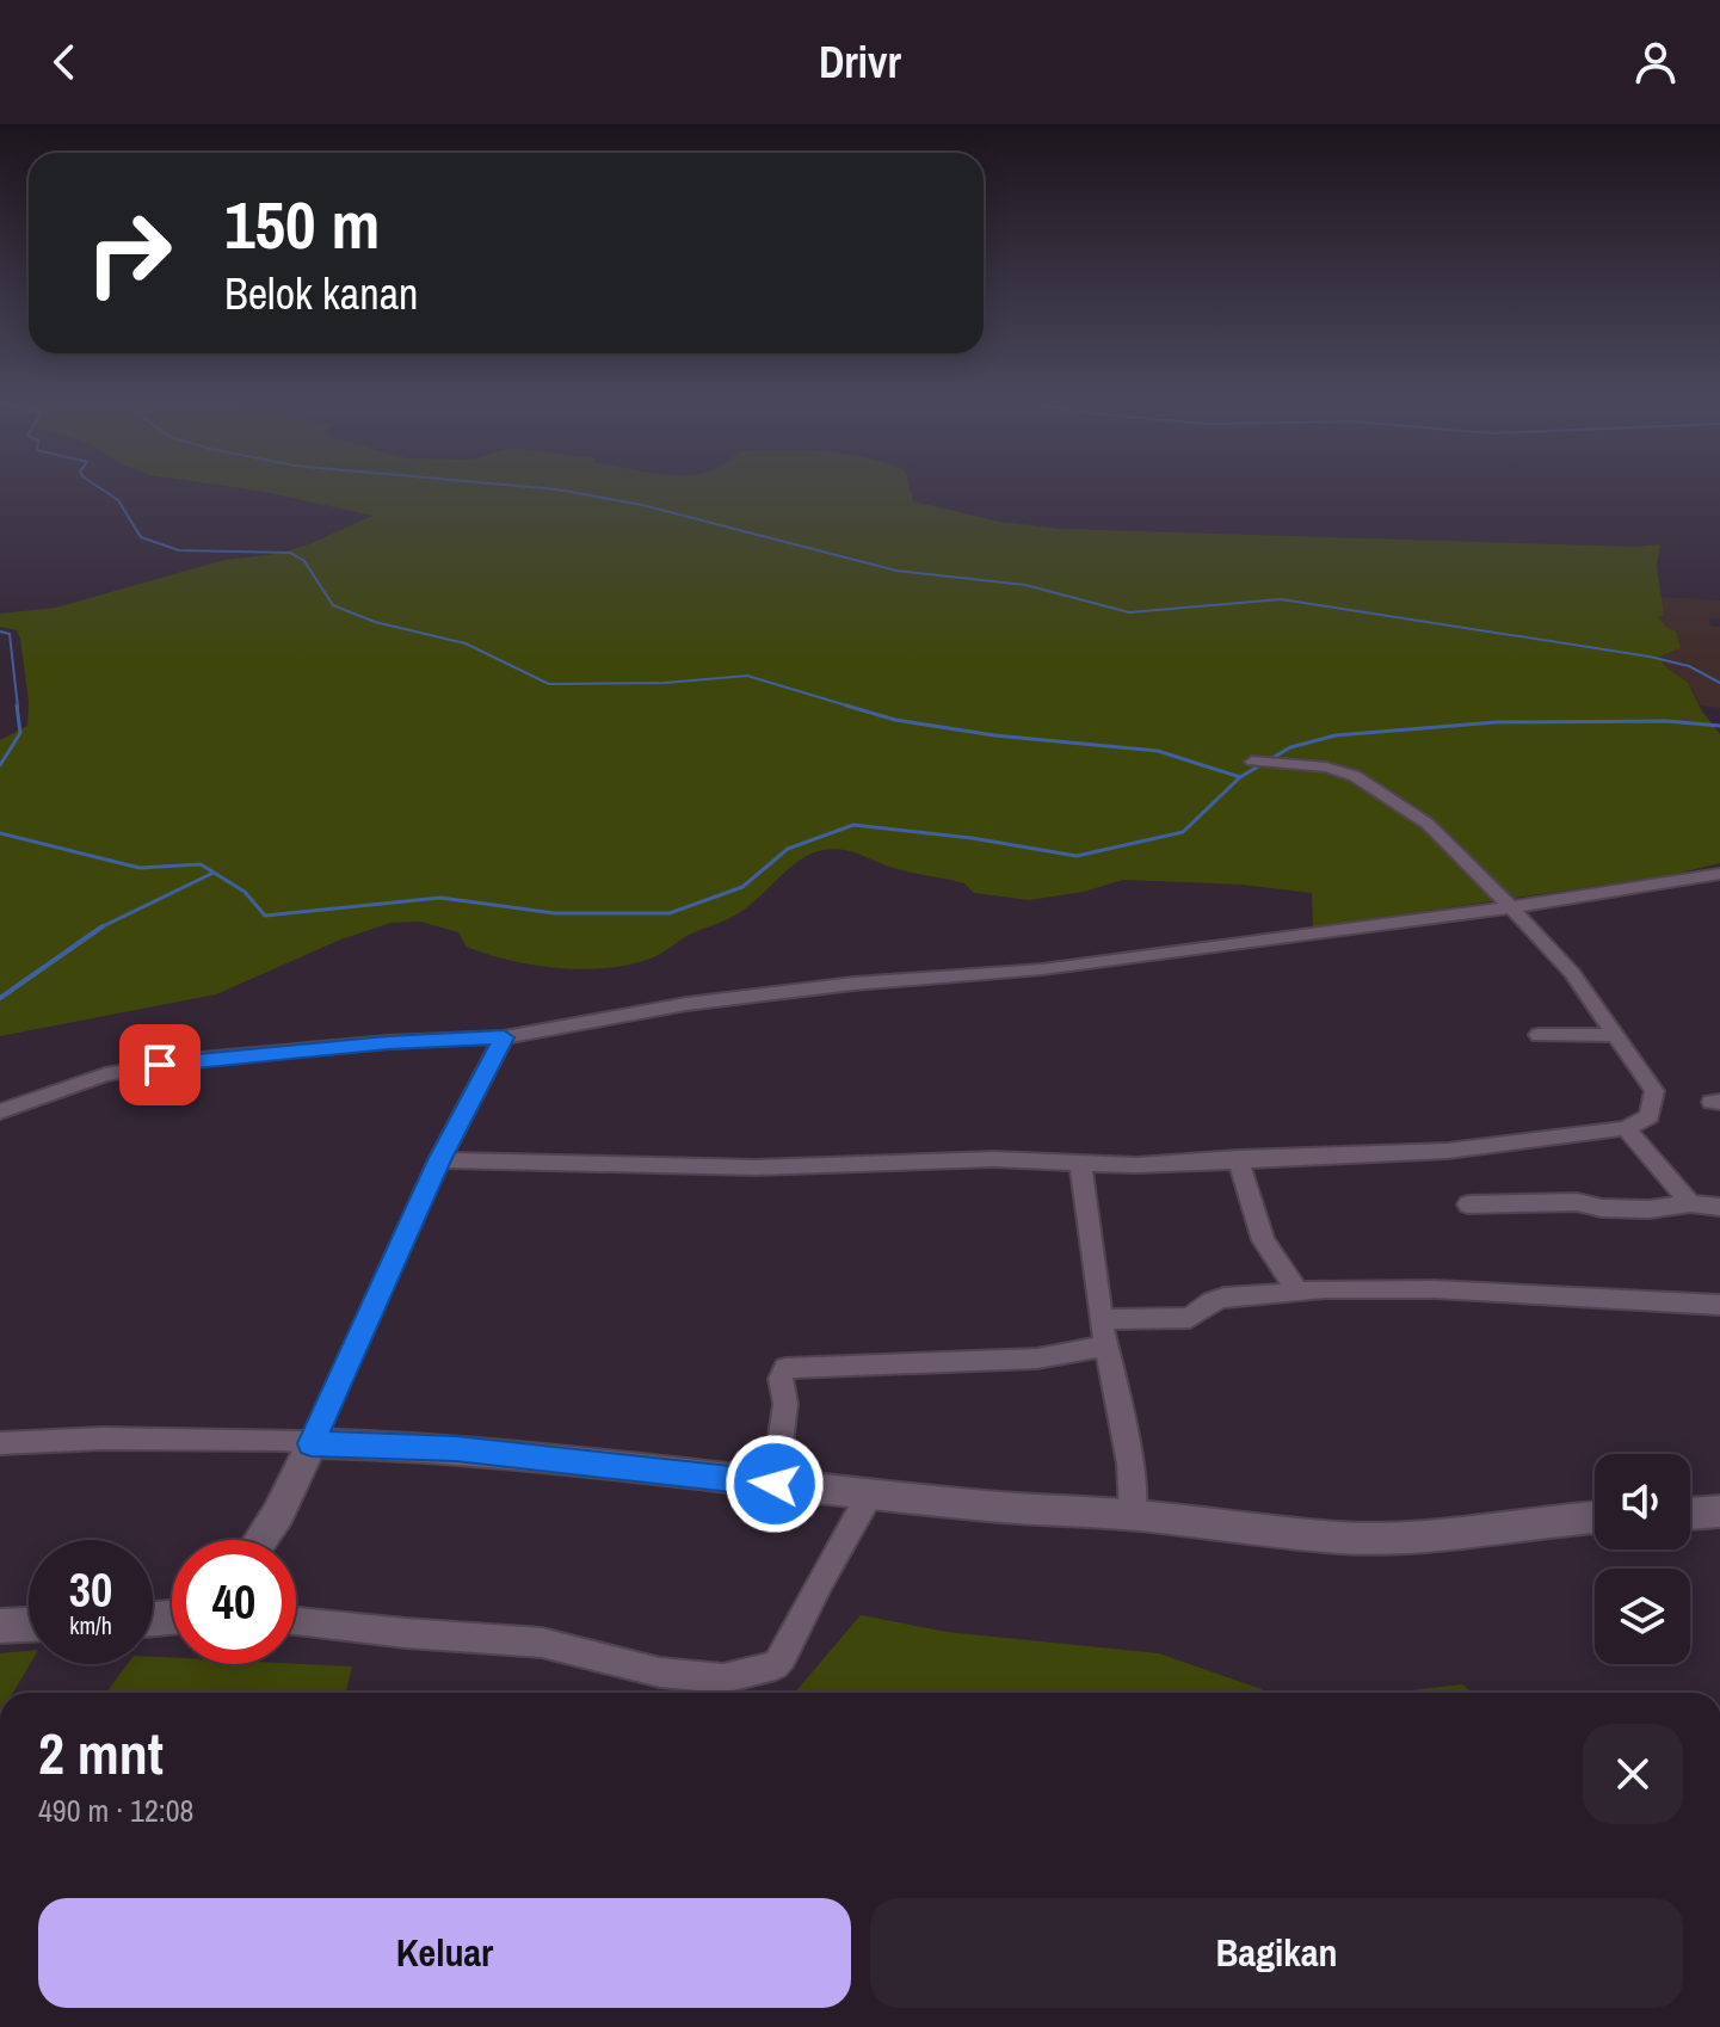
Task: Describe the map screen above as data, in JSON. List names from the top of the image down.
{
  "page": {
    "header": "Drivr",
    "turn": ["150 m", "Belok kanan"],
    "speed": "30 km/h",
    "limit": "40",
    "heading": ["2 mnt", "490 m · 12:08"],
    "buttons": ["Keluar", "Bagikan"]
  }
}
